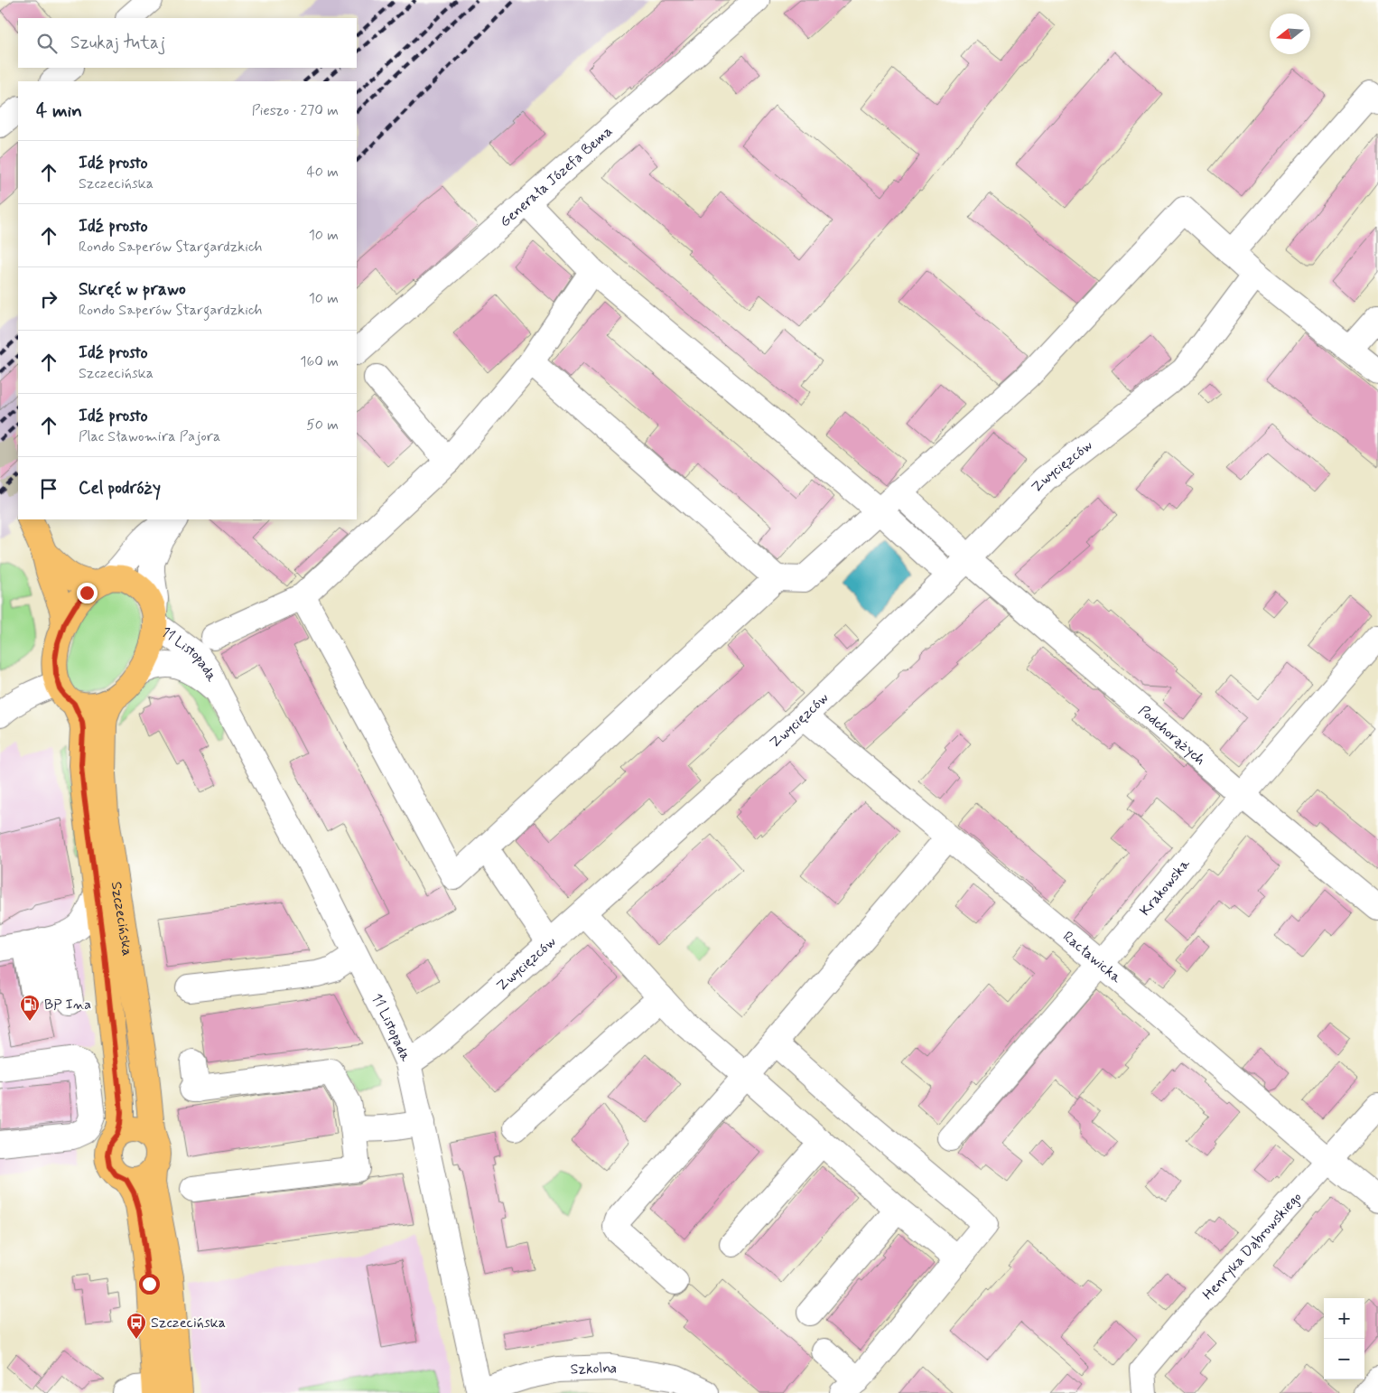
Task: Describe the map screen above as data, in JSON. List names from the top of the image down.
{
  "streets": {
    "main road": ["Szczecińska"],
    "street": [
      "Generała Józefa Bema",
      "Zwycięzców",
      "11 Listopada",
      "Podchorążych",
      "Krakowska",
      "Racławicka",
      "Henryka Dąbrowskiego",
      "Szkolna"
    ]
  },
  "crossings": [
    ["Zwycięzców", "11 Listopada"],
    ["Zwycięzców", "Podchorążych"],
    ["Zwycięzców", "Racławicka"],
    ["11 Listopada", "Szczecińska"],
    ["11 Listopada", "Szkolna"],
    ["Podchorążych", "Krakowska"],
    ["Krakowska", "Racławicka"],
    ["Racławicka", "Henryka Dąbrowskiego"]
  ],
  "places": {
    "fuel station": ["BP Ina"],
    "bus stop": ["Szczecińska"]
  },
  "north": "left",
  "page": {
    "search": "Szukaj tutaj",
    "heading": ["4 min", "Pieszo · 270 m"],
    "list": [
      ["Idź prosto", "Szczecińska", "40 m"],
      ["Idź prosto", "Rondo Saperów Stargardzkich", "10 m"],
      ["Skręć w prawo", "Rondo Saperów Stargardzkich", "10 m"],
      ["Idź prosto", "Szczecińska", "160 m"],
      ["Idź prosto", "Plac Sławomira Pajora", "50 m"],
      "Cel podróży"
    ],
    "map_buttons": ["+", "−"]
  }
}
